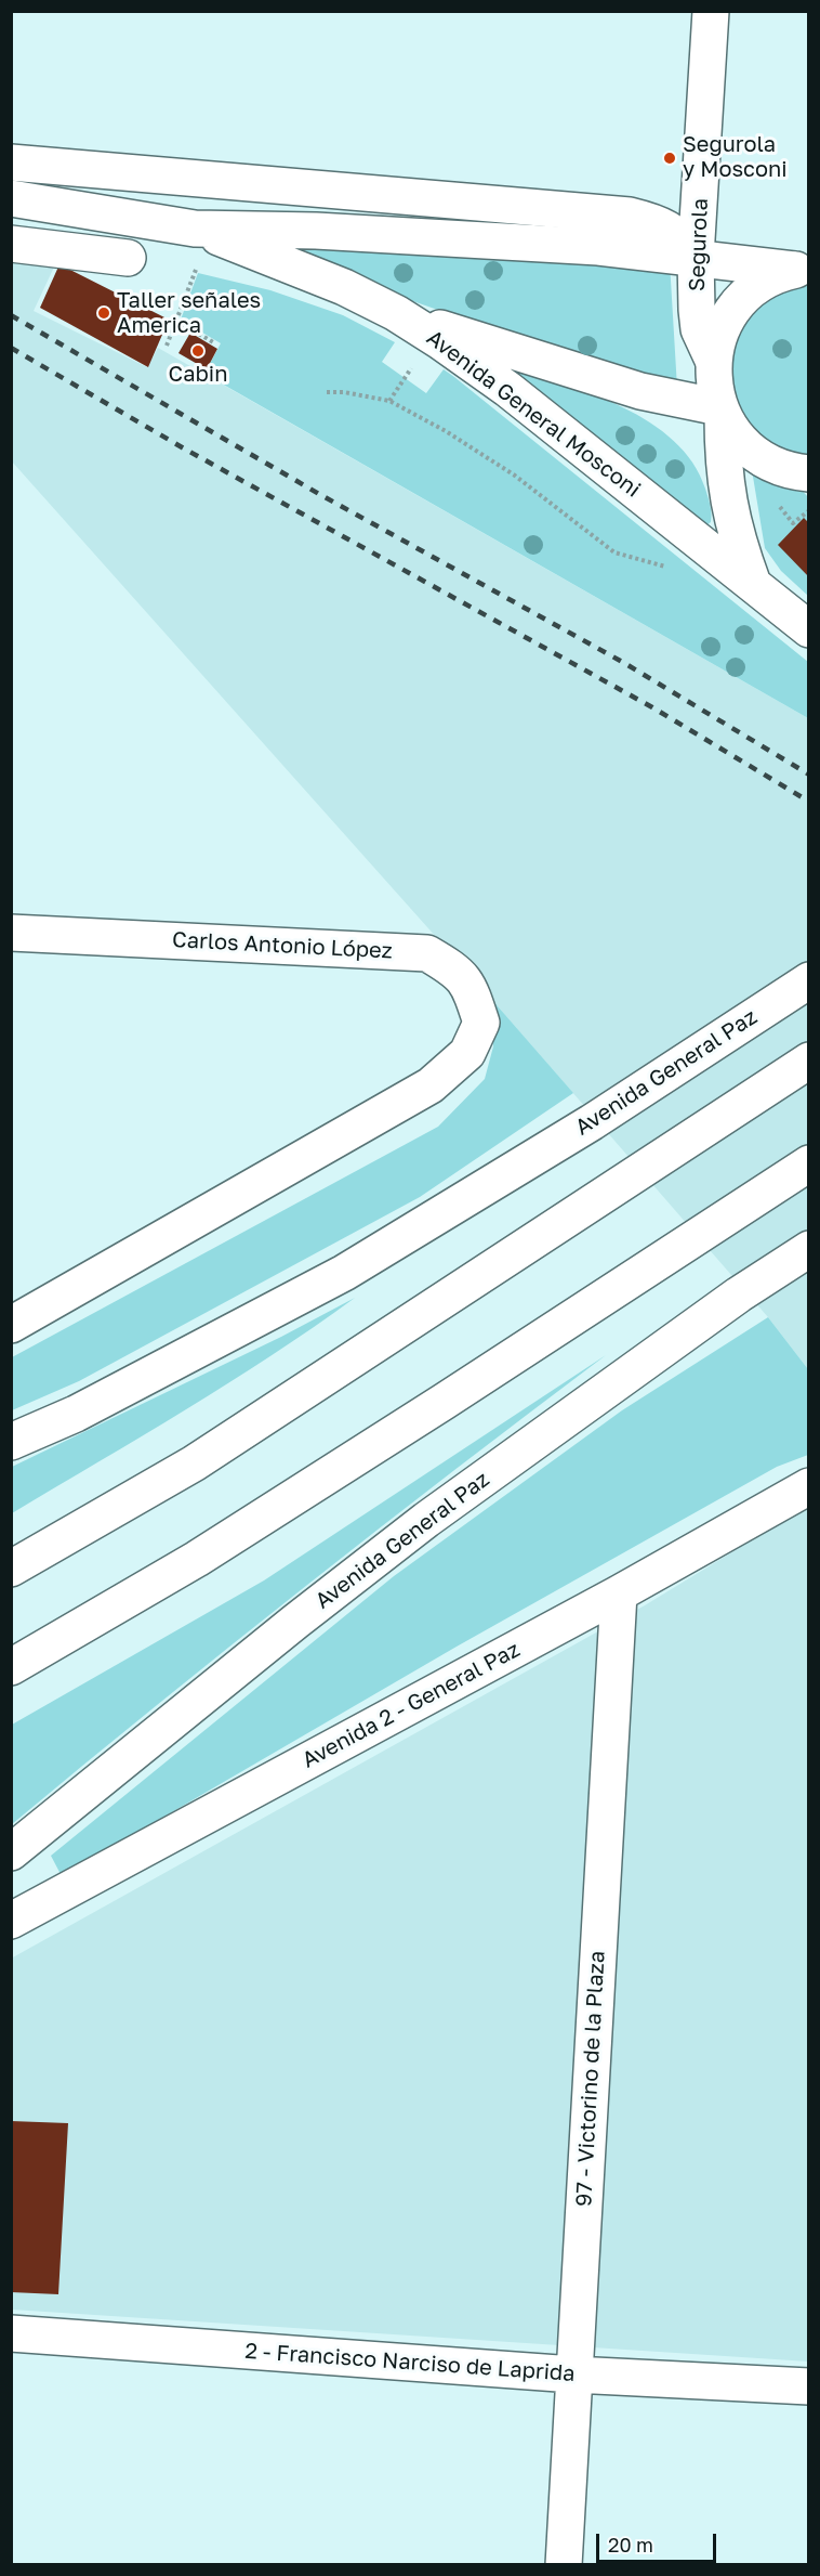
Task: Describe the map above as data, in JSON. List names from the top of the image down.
{
  "streets": {
    "main road": [
      "Segurola",
      "Avenida General Mosconi",
      "Carlos Antonio López",
      "Avenida General Paz",
      "Avenida 2 - General Paz",
      "97 - Victorino de la Plaza",
      "2 - Francisco Narciso de Laprida"
    ]
  },
  "crossings": [
    ["Segurola", "Avenida General Mosconi"],
    ["Avenida 2 - General Paz", "97 - Victorino de la Plaza"],
    ["97 - Victorino de la Plaza", "2 - Francisco Narciso de Laprida"]
  ],
  "places": ["Segurola y Mosconi", "Taller señales America", "Cabin"],
  "scale_bar": "20 m"
}
